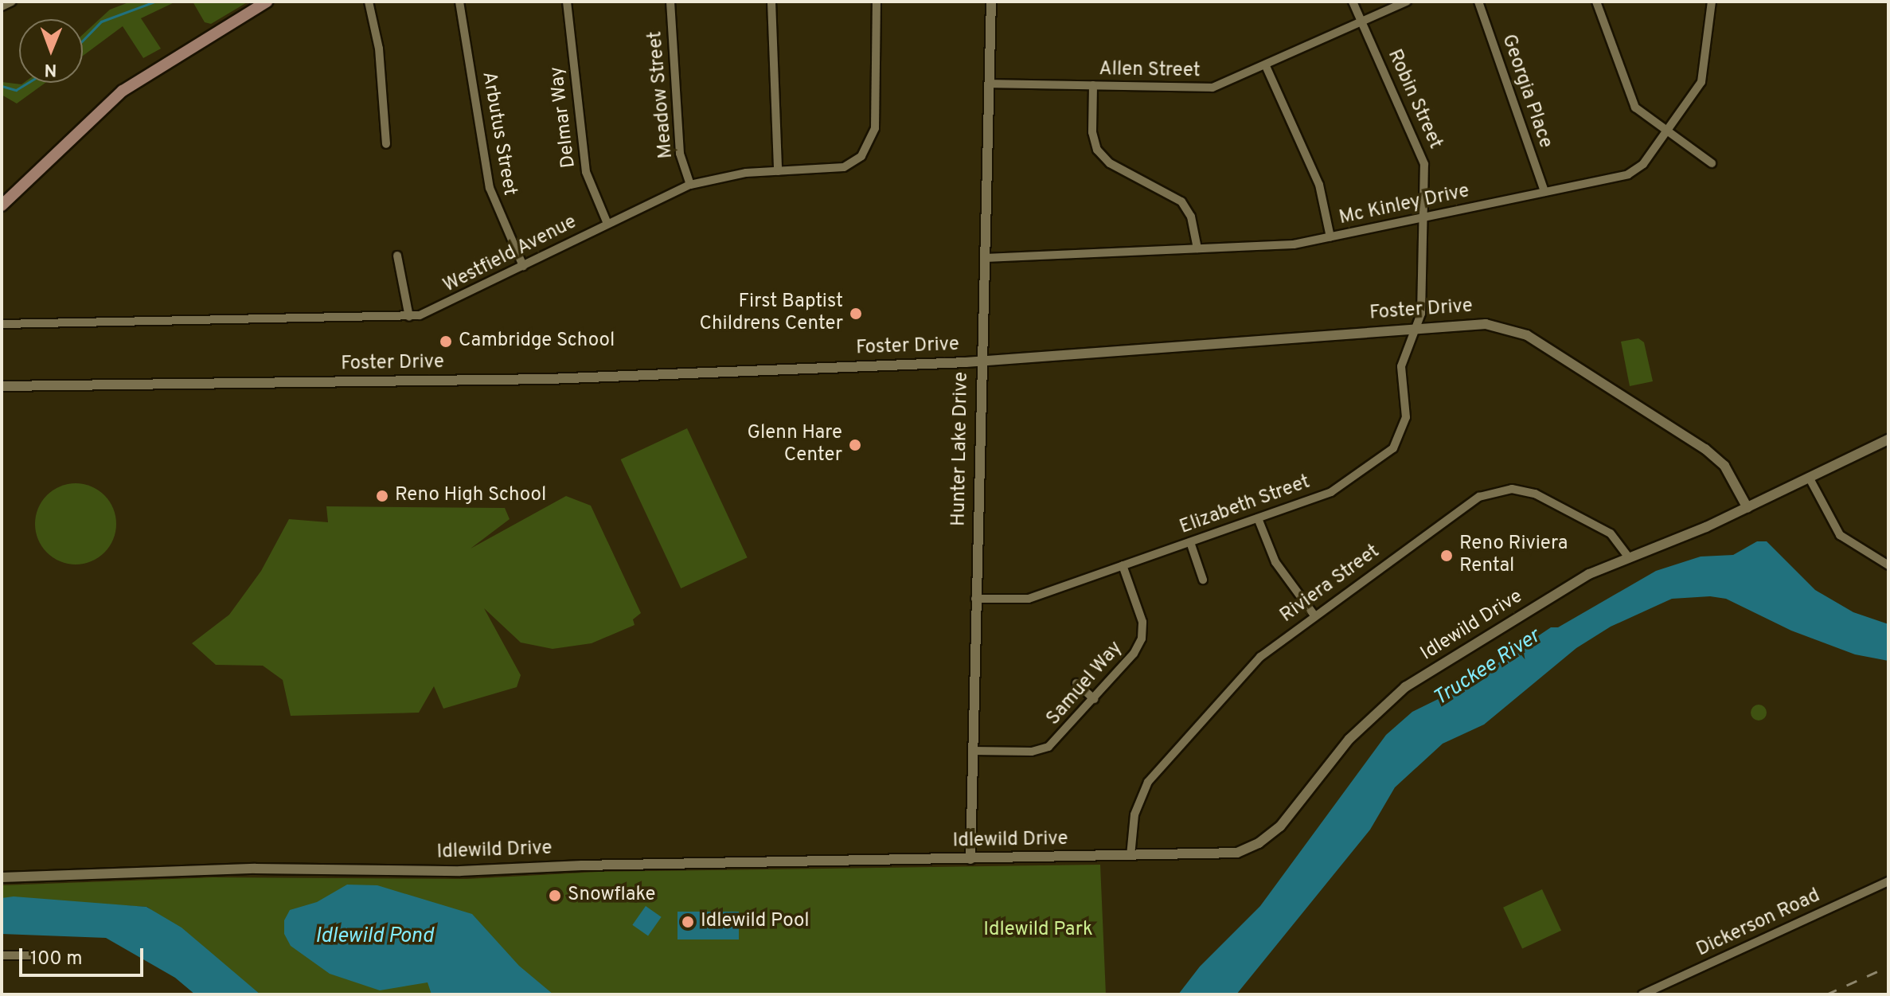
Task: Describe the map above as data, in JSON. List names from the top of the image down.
{
  "streets": {
    "street": [
      "Allen Street",
      "Georgia Place",
      "Meadow Street",
      "Robin Street",
      "Delmar Way",
      "Arbutus Street",
      "Mc Kinley Drive",
      "Westfield Avenue",
      "Foster Drive",
      "Hunter Lake Drive",
      "Elizabeth Street",
      "Riviera Street",
      "Idlewild Drive",
      "Samuel Way",
      "Dickerson Road"
    ]
  },
  "crossings": [
    ["Allen Street", "Robin Street"],
    ["Allen Street", "Hunter Lake Drive"],
    ["Georgia Place", "Mc Kinley Drive"],
    ["Meadow Street", "Westfield Avenue"],
    ["Robin Street", "Mc Kinley Drive"],
    ["Robin Street", "Foster Drive"],
    ["Robin Street", "Elizabeth Street"],
    ["Delmar Way", "Westfield Avenue"],
    ["Arbutus Street", "Westfield Avenue"],
    ["Mc Kinley Drive", "Hunter Lake Drive"],
    ["Foster Drive", "Hunter Lake Drive"],
    ["Foster Drive", "Elizabeth Street"],
    ["Foster Drive", "Idlewild Drive"],
    ["Hunter Lake Drive", "Elizabeth Street"],
    ["Hunter Lake Drive", "Idlewild Drive"],
    ["Hunter Lake Drive", "Samuel Way"],
    ["Elizabeth Street", "Samuel Way"],
    ["Riviera Street", "Idlewild Drive"]
  ],
  "water": ["Truckee River", "Idlewild Pond"],
  "parks": ["Idlewild Park"],
  "places": [
    "First Baptist Childrens Center",
    "Cambridge School",
    "Glenn Hare Center",
    "Reno High School",
    "Reno Riviera Rental",
    "Snowflake",
    "Idlewild Pool"
  ],
  "scale_bar": "100 m",
  "north": "bottom"
}
